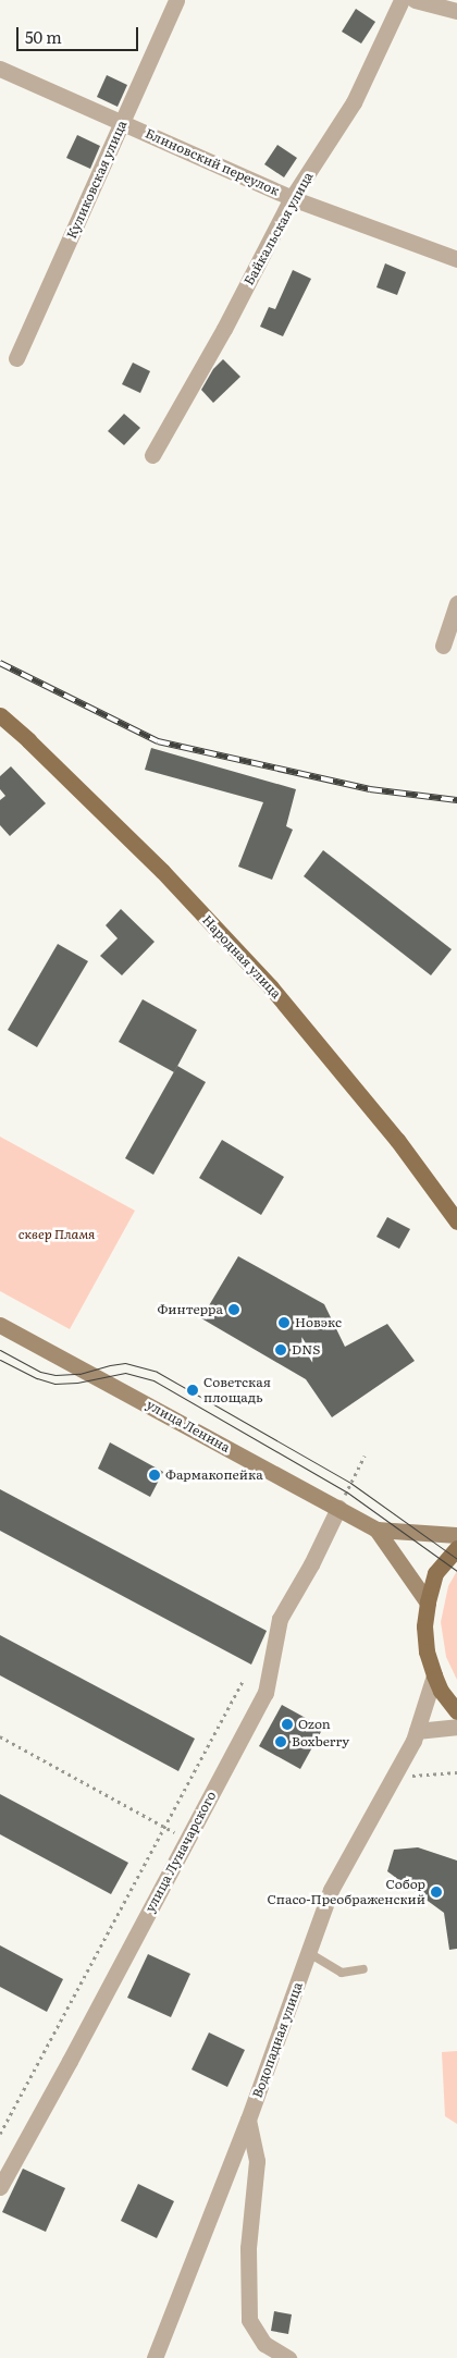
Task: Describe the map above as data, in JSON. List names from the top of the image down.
{
  "streets": {
    "main road": ["Народная улица", "улица Ленина"],
    "street": [
      "Блиновский переулок",
      "Куликовская улица",
      "Байкальская улица",
      "улица Луначарского",
      "Водопадная улица"
    ]
  },
  "crossings": [
    ["Блиновский переулок", "Куликовская улица"],
    ["Блиновский переулок", "Байкальская улица"],
    ["улица Ленина", "улица Луначарского"]
  ],
  "parks": ["сквер Пламя"],
  "places": [
    "Финтерра",
    "Новэкс",
    "DNS",
    "Советская площадь",
    "Фармакопейка",
    "Ozon",
    "Boxberry",
    "Собор Спасо-Преображенский"
  ],
  "scale_bar": "50 m"
}
